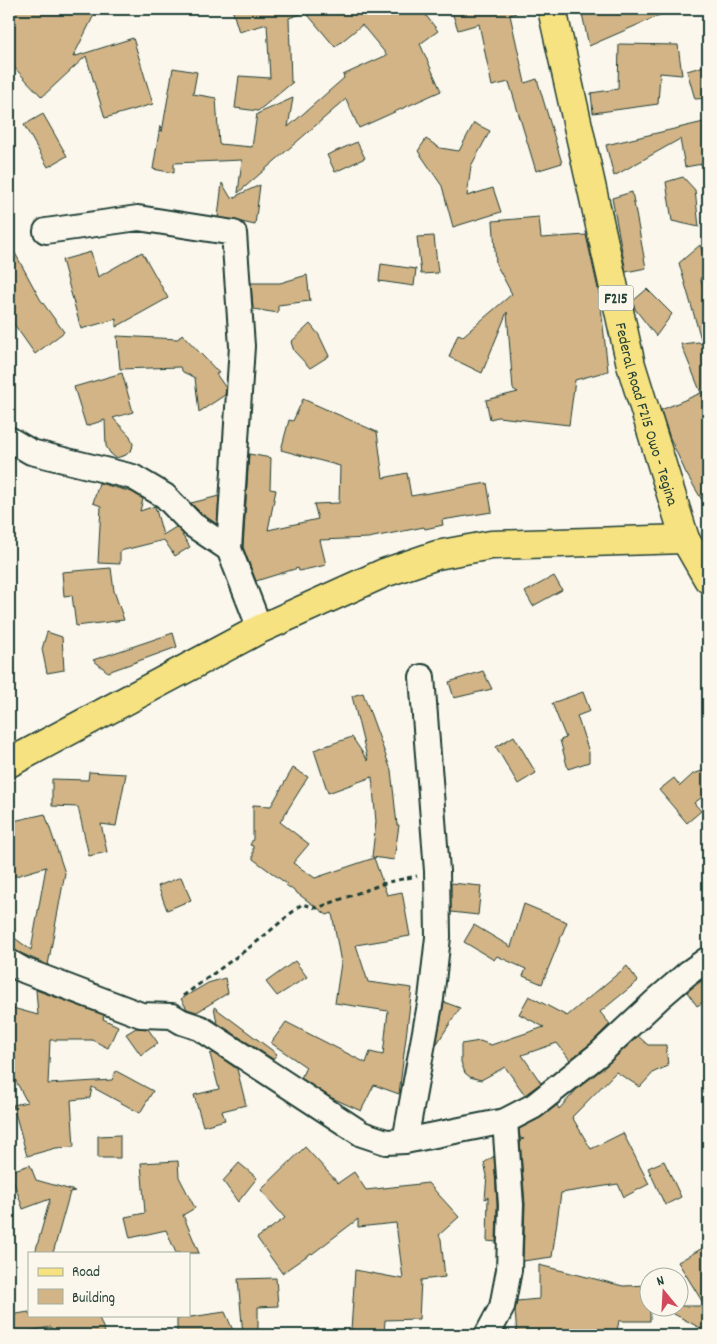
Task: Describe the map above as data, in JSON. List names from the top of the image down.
{
  "streets": {
    "main road": ["F215", "Federal Road F215 Owo - Tegina"]
  },
  "legend": ["Road", "Building"],
  "north": "top"
}
